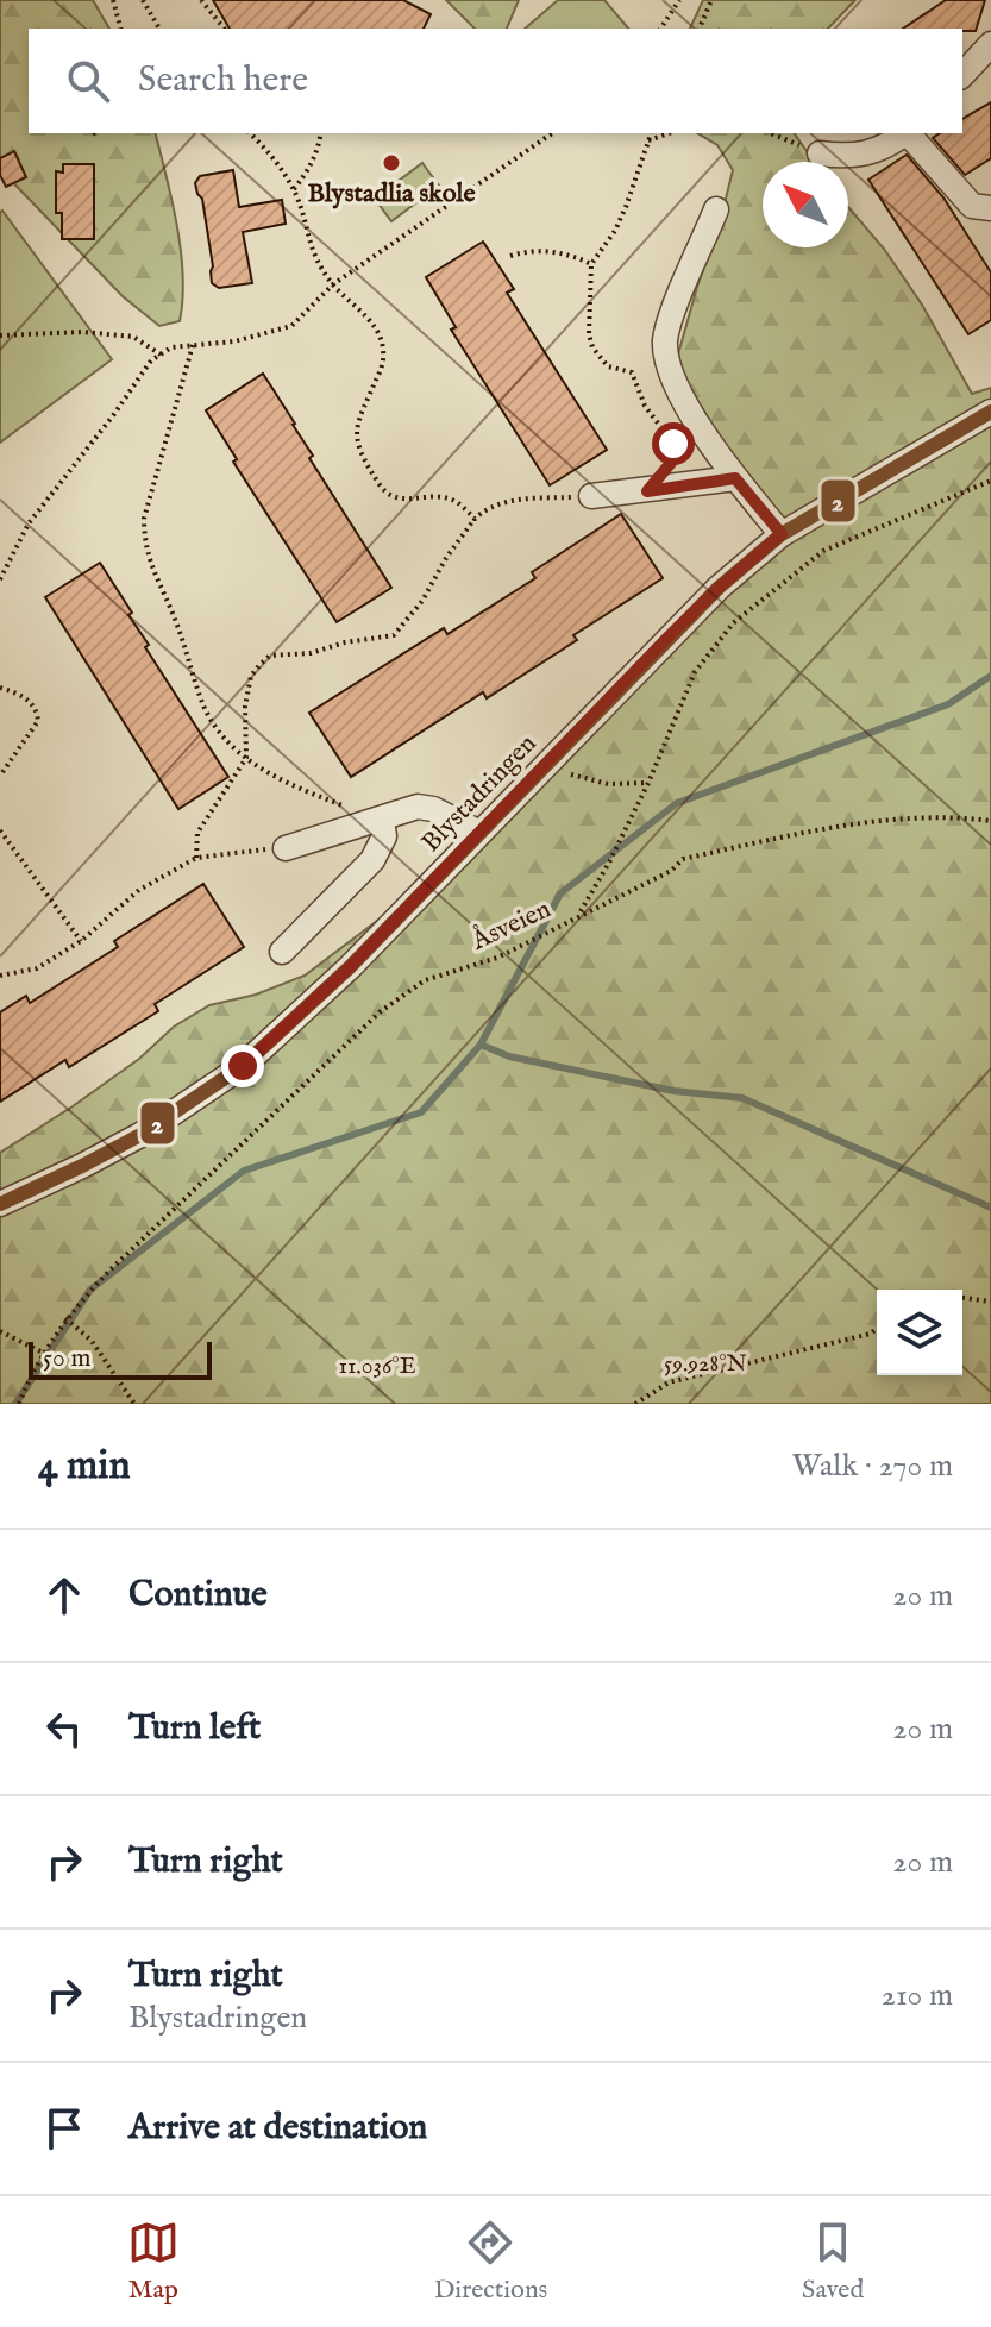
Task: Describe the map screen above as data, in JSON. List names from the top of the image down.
{
  "streets": {
    "street": ["Blystadringen"],
    "path": ["Åsveien"]
  },
  "places": ["Blystadlia skole"],
  "lines": ["transit line 2"],
  "scale_bar": "50 m",
  "north": "top left",
  "page": {
    "search": "Search here",
    "scale": "50 m",
    "heading": ["4 min", "Walk · 270 m"],
    "list": [
      ["Continue", "20 m"],
      ["Turn left", "20 m"],
      ["Turn right", "20 m"],
      ["Turn right", "Blystadringen", "210 m"],
      "Arrive at destination"
    ],
    "nav": ["Map", "Directions", "Saved"]
  },
  "coordinates": ["59.928°N", "11.036°E"]
}
